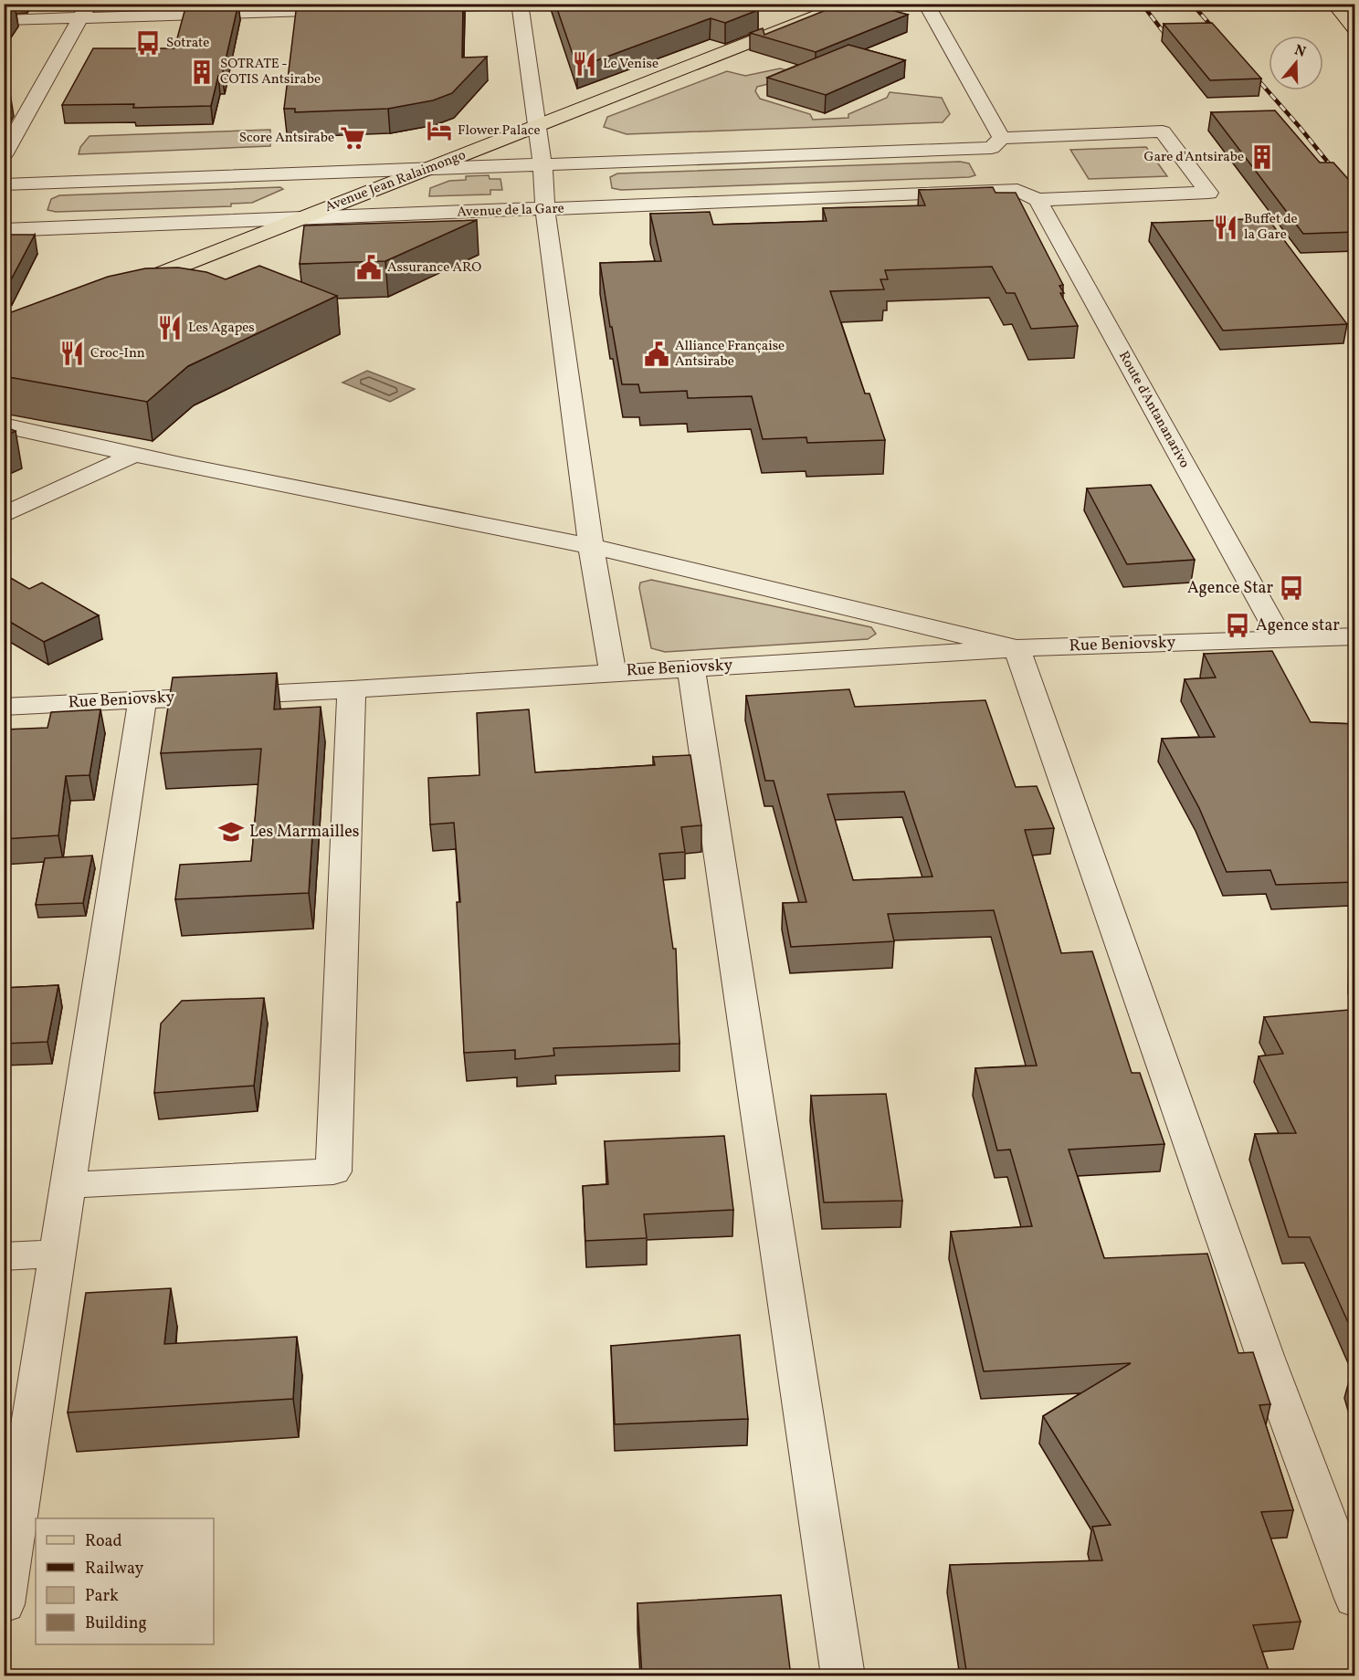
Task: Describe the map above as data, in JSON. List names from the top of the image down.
{
  "streets": {
    "main road": ["Avenue Jean Ralaimongo"],
    "street": ["Avenue de la Gare", "Route d'Antananarivo", "Rue Beniovsky"]
  },
  "crossings": [
    ["Avenue Jean Ralaimongo", "Avenue de la Gare"],
    ["Avenue de la Gare", "Route d'Antananarivo"],
    ["Route d'Antananarivo", "Rue Beniovsky"]
  ],
  "places": {
    "bus stop": ["Sotrate", "Agence Star", "Agence star"],
    "restaurant": [
      "Le Venise",
      "Buffet de la Gare",
      "Les Agapes",
      "Croc-Inn"
    ],
    "building": ["SOTRATE - COTIS Antsirabe", "Gare d'Antsirabe"],
    "hotel": ["Flower Palace"],
    "supermarket": ["Score Antsirabe"],
    "public building": ["Assurance ARO", "Alliance Française Antsirabe"],
    "school or university": ["Les Marmailles"]
  },
  "legend": [
    "Road",
    "Railway",
    "Park",
    "Building"
  ],
  "north": "top"
}
